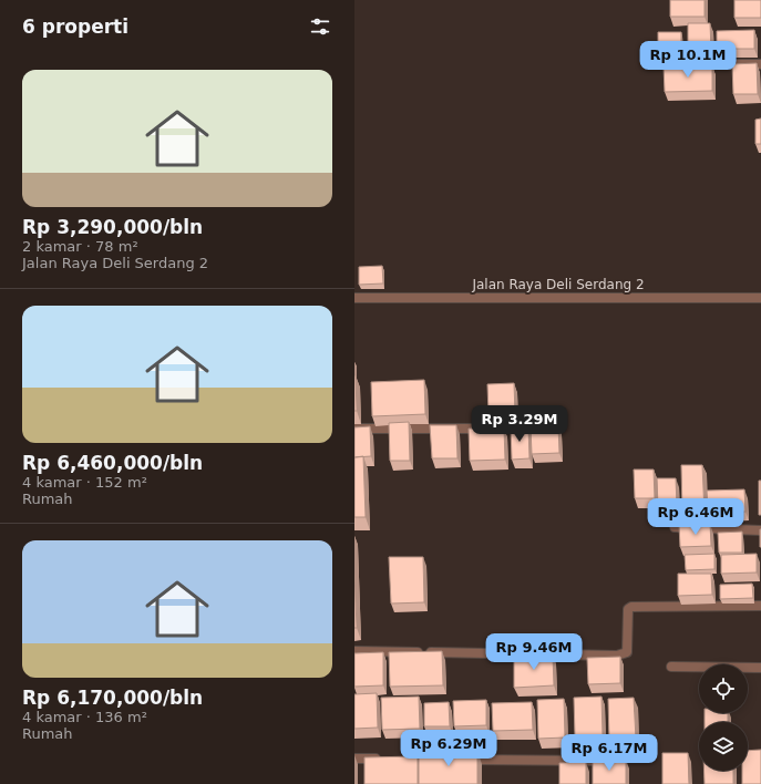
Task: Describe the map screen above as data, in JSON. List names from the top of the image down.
{
  "streets": {
    "street": ["Jalan Raya Deli Serdang 2"]
  },
  "page": {
    "heading": "6 properti",
    "price": [
      "Rp 10.1M",
      "Rp 3.29M",
      "Rp 6.46M",
      "Rp 9.46M",
      "Rp 6.29M",
      "Rp 6.17M"
    ],
    "list": [
      {
        "name": "Rp 3,290,000/bln",
        "note": "2 kamar · 78 m² · Jalan Raya Deli Serdang 2"
      },
      {
        "name": "Rp 6,460,000/bln",
        "note": "4 kamar · 152 m² · Rumah"
      },
      {
        "name": "Rp 6,170,000/bln",
        "note": "4 kamar · 136 m² · Rumah"
      }
    ]
  }
}
